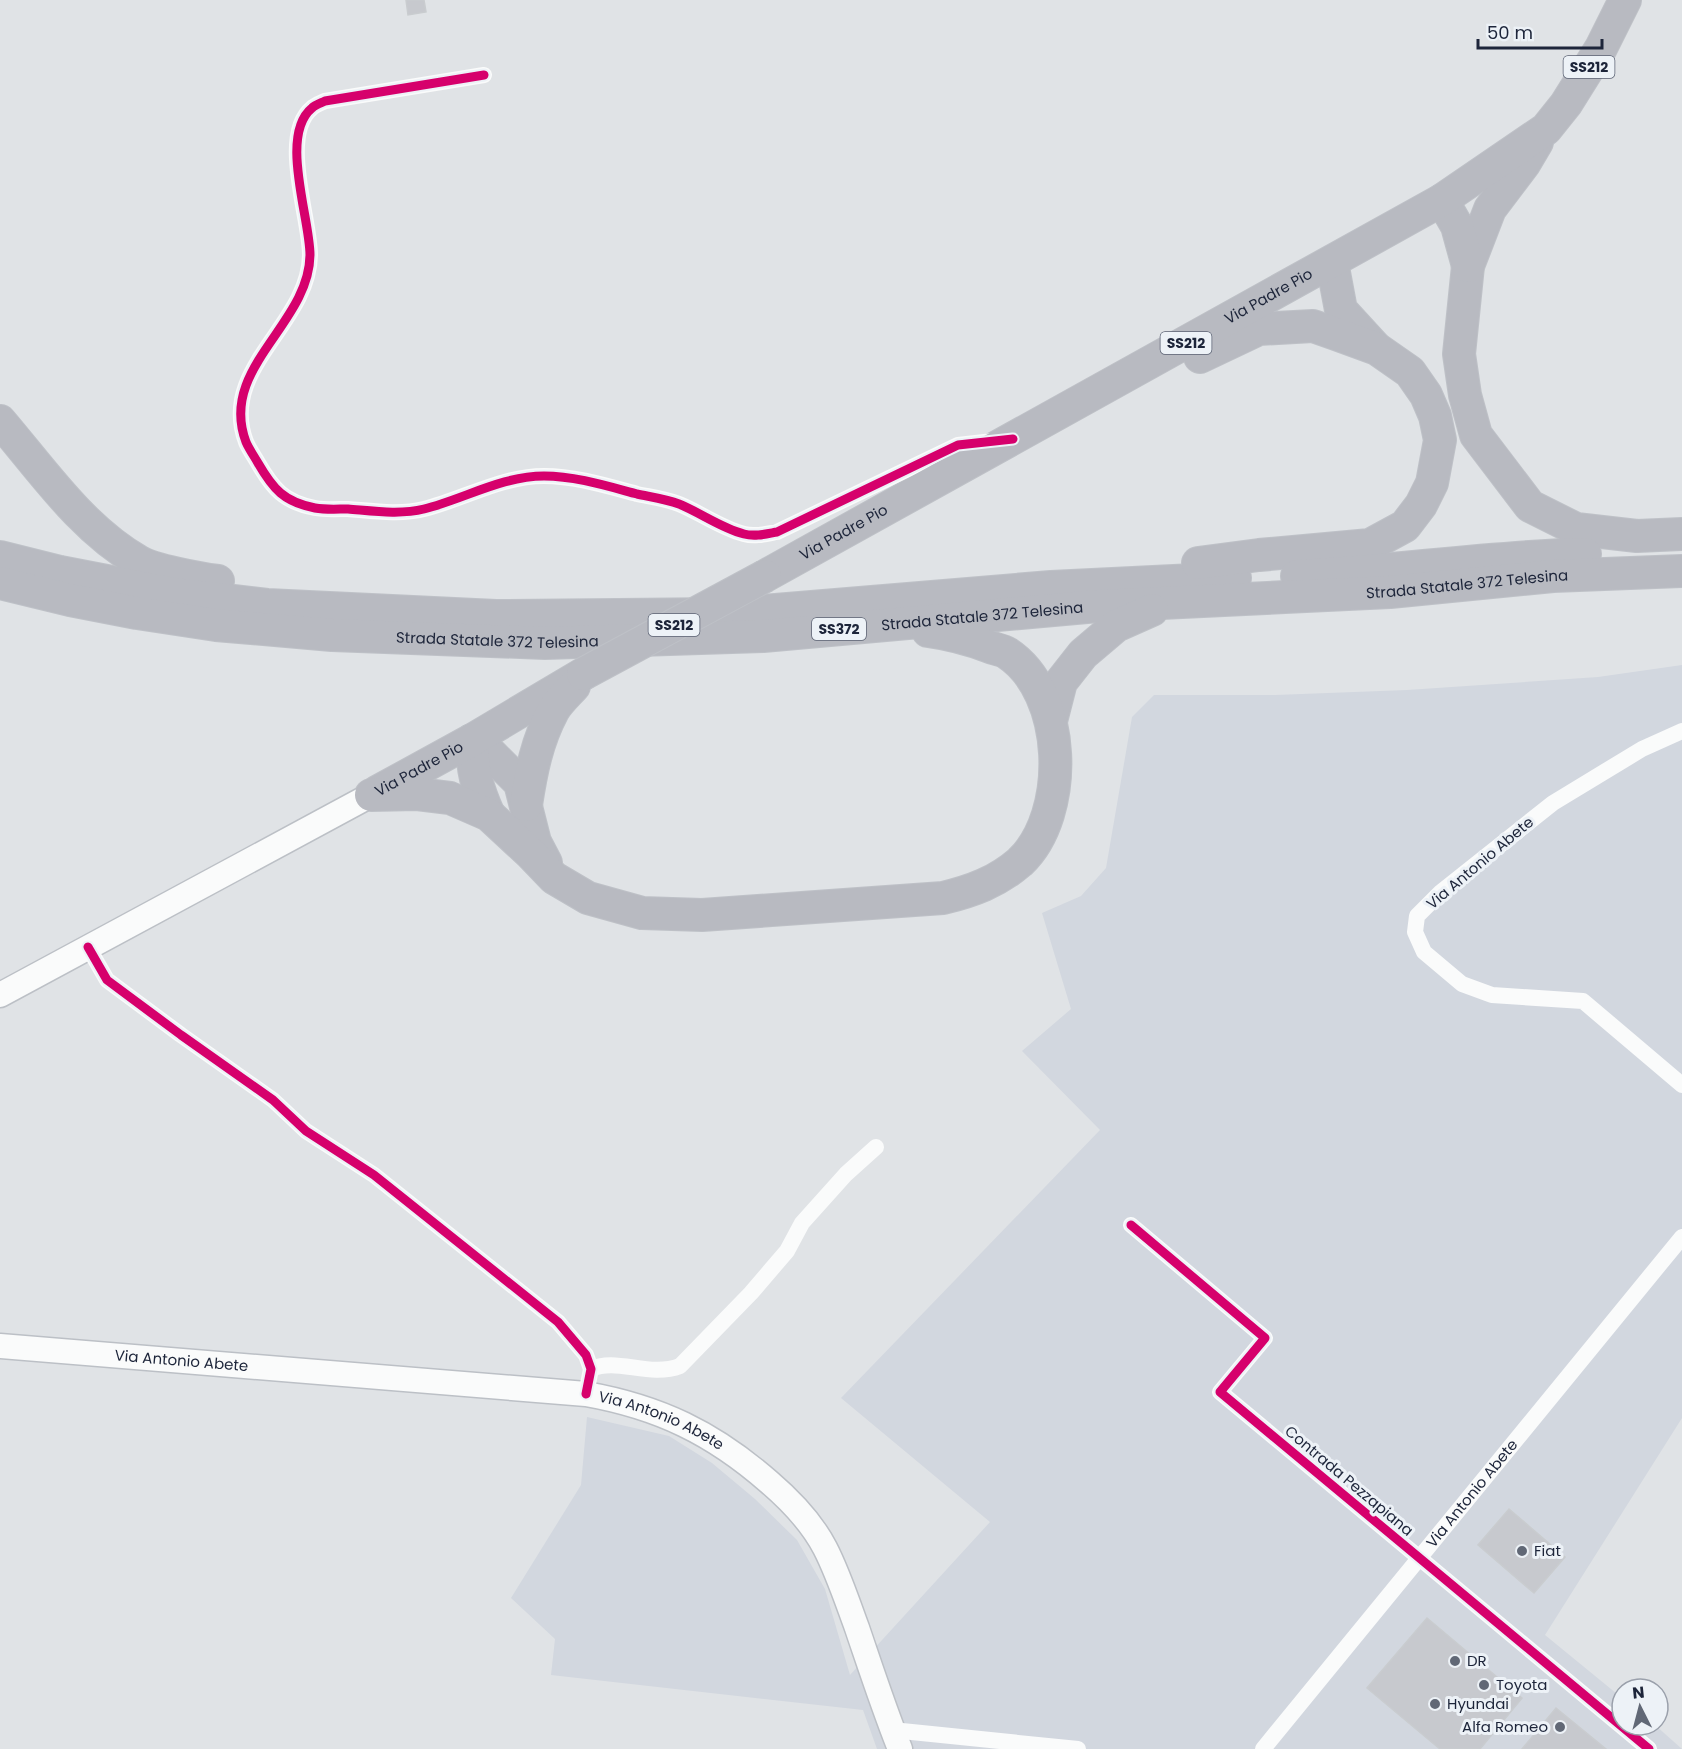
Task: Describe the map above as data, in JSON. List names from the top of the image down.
{
  "streets": {
    "highway": [
      "SS212",
      "Via Padre Pio",
      "Strada Statale 372 Telesina",
      "SS372"
    ],
    "main road": ["Via Antonio Abete"],
    "street": ["Contrada Pezzapiana"]
  },
  "crossings": [
    ["Via Antonio Abete", "Contrada Pezzapiana"]
  ],
  "places": [
    "Fiat",
    "DR",
    "Toyota",
    "Hyundai",
    "Alfa Romeo"
  ],
  "scale_bar": "50 m",
  "north": "top"
}
